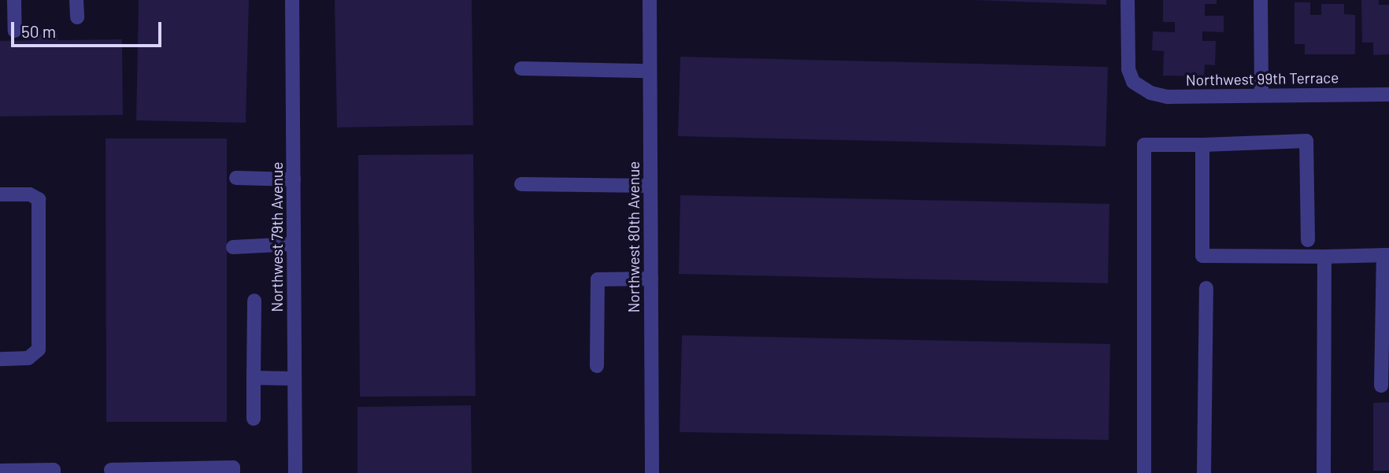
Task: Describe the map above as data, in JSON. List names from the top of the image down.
{
  "streets": {
    "street": ["Northwest 99th Terrace", "Northwest 79th Avenue", "Northwest 80th Avenue"]
  },
  "scale_bar": "50 m"
}
